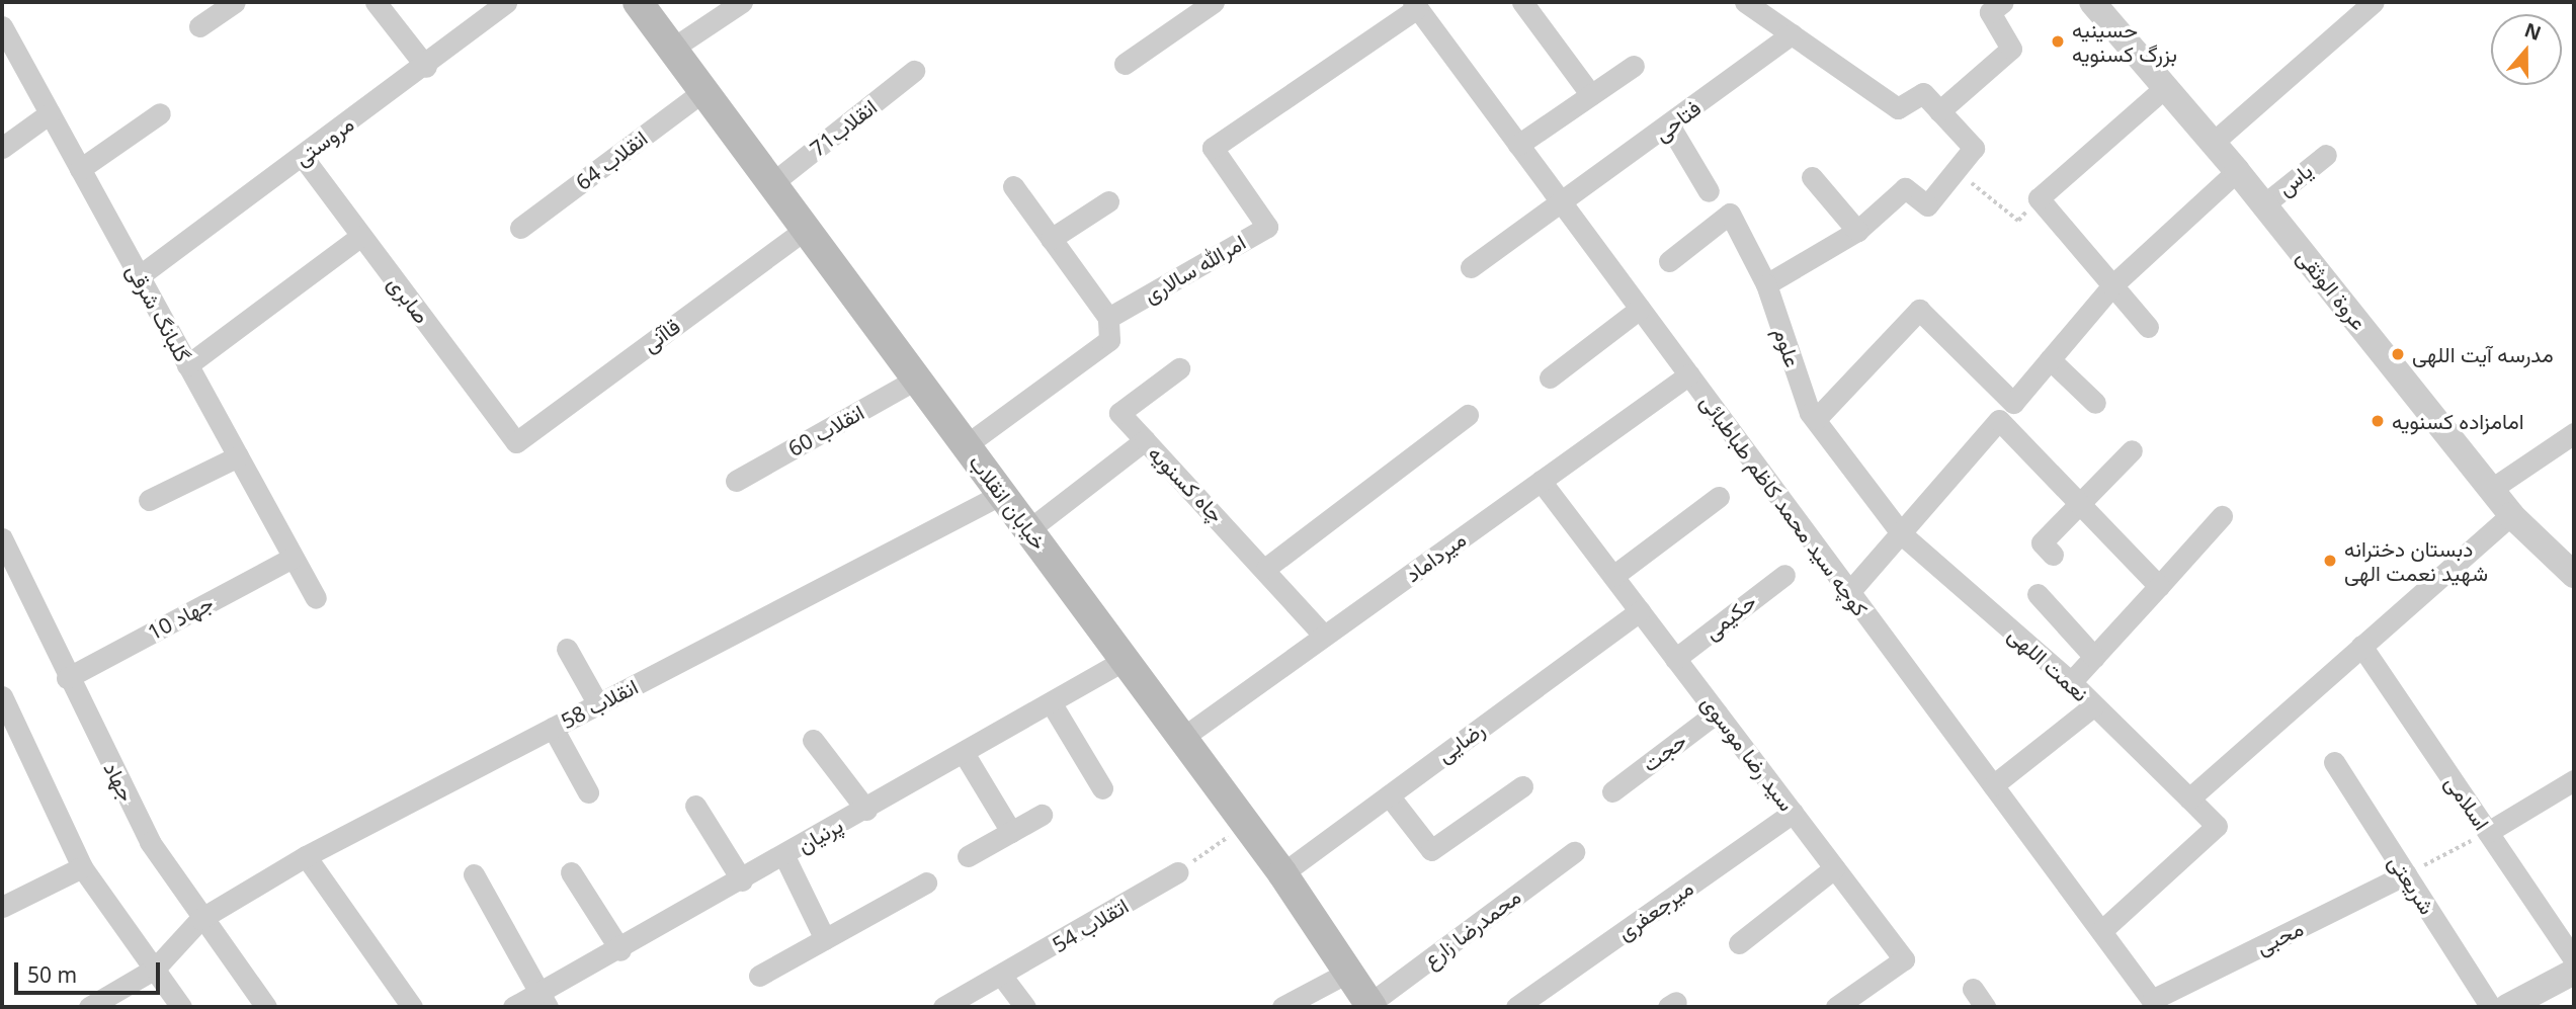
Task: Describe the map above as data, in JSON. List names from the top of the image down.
{
  "streets": {
    "main road": ["خیابان انقلاب"],
    "street": [
      "فتاحی",
      "انقلاب71",
      "مروستی",
      "انقلاب 64",
      "یاس",
      "امرالله سالاری",
      "عروة الوثقی",
      "صابری",
      "گلبانگ شرقی",
      "قاآنی",
      "علوم",
      "انقلاب 60",
      "چاه کسنویه",
      "کوچه سید محمد کاظم طباطبائی",
      "میرداماد",
      "حکیمی",
      "جهاد 10",
      "نعمت اللهی",
      "انقلاب 58",
      "رضایی",
      "حجت",
      "سید رضا موسوی",
      "جهاد",
      "اسلامی",
      "پرنیان",
      "شریعتی",
      "میرجعفری",
      "اتقلاب 54",
      "محمدرضا زارع",
      "محبی"
    ]
  },
  "crossings": [
    ["فتاحی", "کوچه سید محمد کاظم طباطبائی"],
    ["انقلاب71", "خیابان انقلاب"],
    ["مروستی", "صابری"],
    ["مروستی", "گلبانگ شرقی"],
    ["انقلاب 64", "خیابان انقلاب"],
    ["یاس", "عروة الوثقی"],
    ["امرالله سالاری", "کوچه سید محمد کاظم طباطبائی"],
    ["صابری", "قاآنی"],
    ["گلبانگ شرقی", "جهاد 10"],
    ["قاآنی", "خیابان انقلاب"],
    ["علوم", "نعمت اللهی"],
    ["انقلاب 60", "خیابان انقلاب"],
    ["چاه کسنویه", "خیابان انقلاب"],
    ["چاه کسنویه", "میرداماد"],
    ["خیابان انقلاب", "میرداماد"],
    ["خیابان انقلاب", "انقلاب 58"],
    ["خیابان انقلاب", "رضایی"],
    ["خیابان انقلاب", "پرنیان"],
    ["خیابان انقلاب", "محمدرضا زارع"],
    ["کوچه سید محمد کاظم طباطبائی", "میرداماد"],
    ["کوچه سید محمد کاظم طباطبائی", "نعمت اللهی"],
    ["کوچه سید محمد کاظم طباطبائی", "محبی"],
    ["میرداماد", "سید رضا موسوی"],
    ["حکیمی", "سید رضا موسوی"],
    ["جهاد 10", "جهاد"],
    ["انقلاب 58", "جهاد"],
    ["رضایی", "سید رضا موسوی"],
    ["حجت", "سید رضا موسوی"],
    ["سید رضا موسوی", "میرجعفری"],
    ["شریعتی", "محبی"]
  ],
  "places": [
    "حسینیه بزرگ کسنویه",
    "مدرسه آیت اللهی",
    "امامزاده کسنویه",
    "دبستان دخترانه شهید نعمت الهی"
  ],
  "scale_bar": "50 m",
  "north": "top"
}
